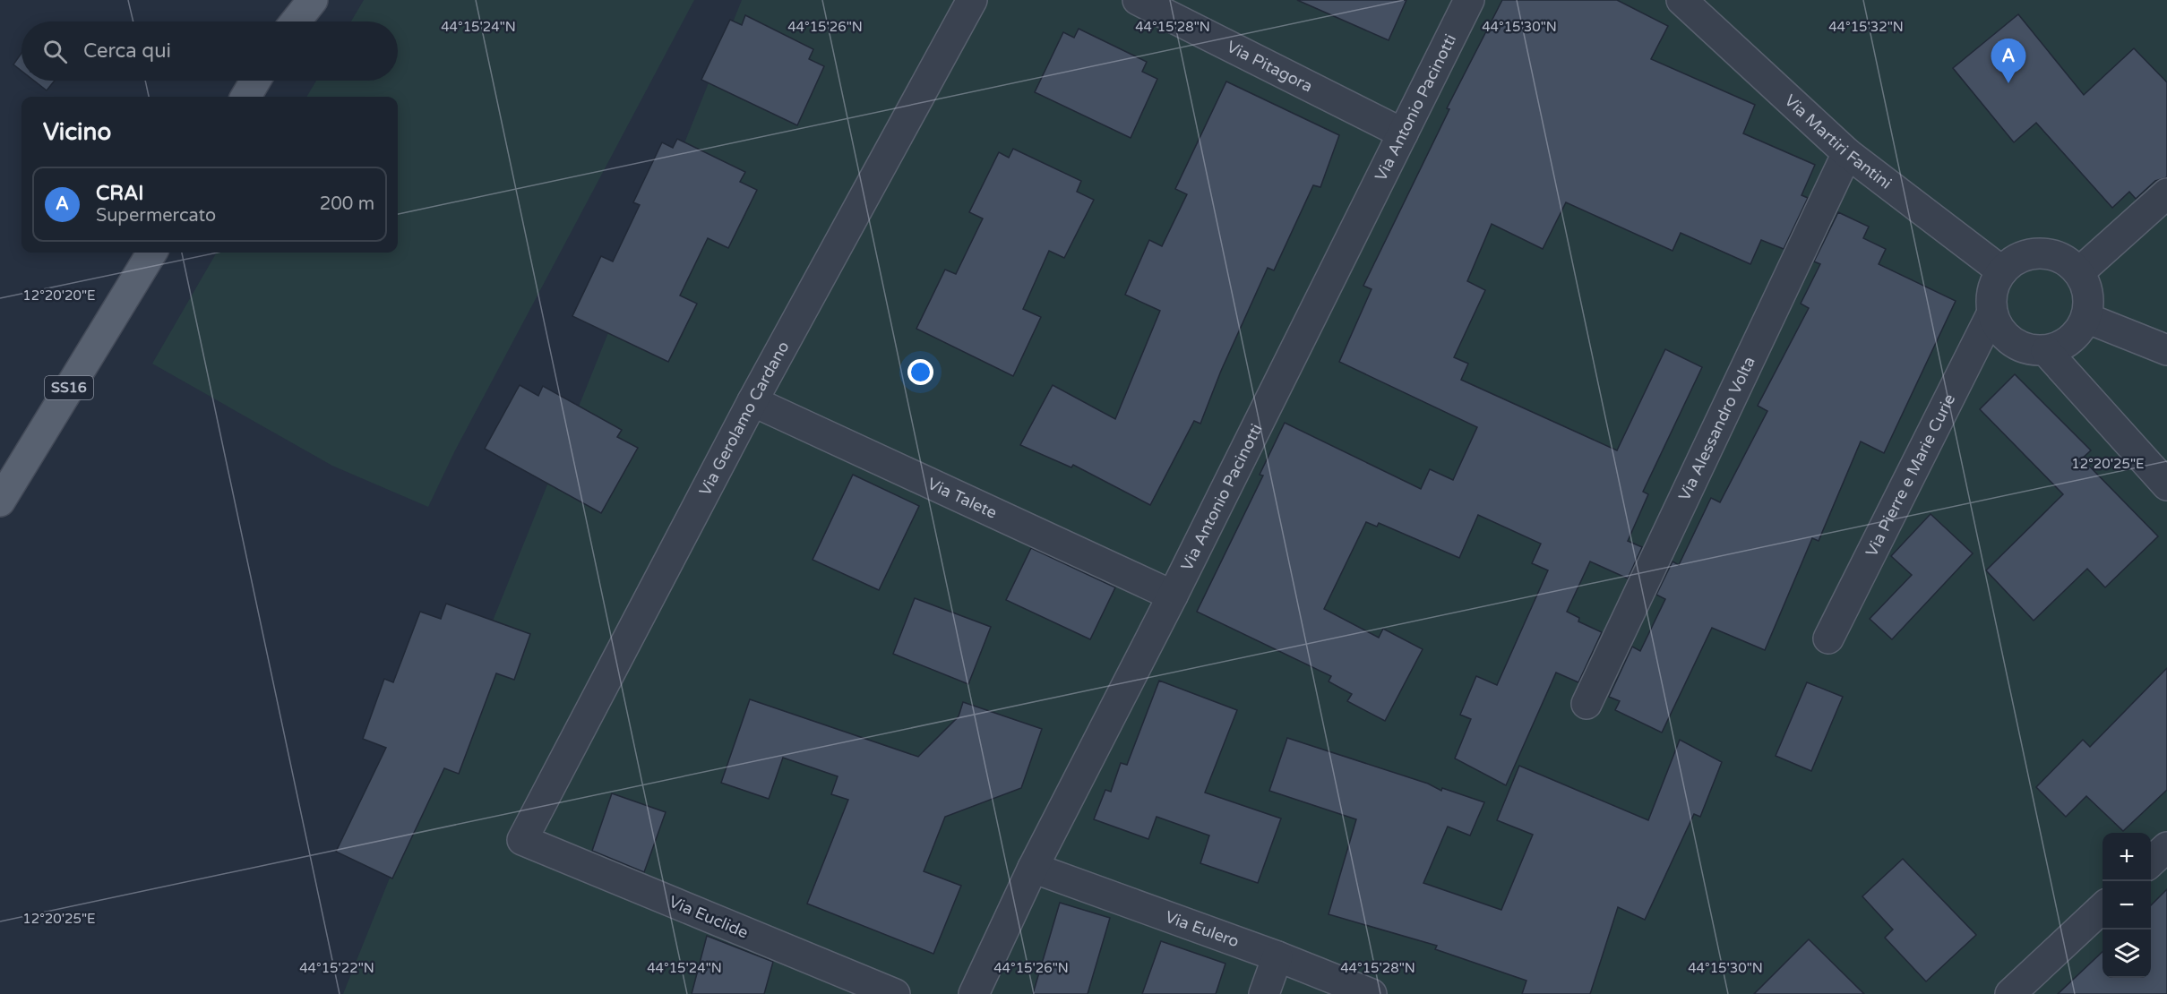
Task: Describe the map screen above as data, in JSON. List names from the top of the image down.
{
  "streets": {
    "main road": ["SS16"],
    "street": [
      "Via Pitagora",
      "Via Antonio Pacinotti",
      "Via Martiri Fantini",
      "Via Gerolamo Cardano",
      "Via Alessandro Volta",
      "Via Pierre e Marie Curie",
      "Via Talete",
      "Via Euclide",
      "Via Eulero"
    ]
  },
  "crossings": [
    ["Via Pitagora", "Via Antonio Pacinotti"],
    ["Via Antonio Pacinotti", "Via Talete"],
    ["Via Antonio Pacinotti", "Via Eulero"],
    ["Via Martiri Fantini", "Via Alessandro Volta"],
    ["Via Martiri Fantini", "Via Pierre e Marie Curie"],
    ["Via Gerolamo Cardano", "Via Talete"],
    ["Via Gerolamo Cardano", "Via Euclide"]
  ],
  "page": {
    "search": "Cerca qui",
    "pins": "A",
    "heading": "Vicino",
    "list": [
      {
        "mark": "A",
        "name": "CRAI",
        "note": "Supermercato",
        "value": "200 m"
      }
    ],
    "map_buttons": ["+", "−"]
  },
  "coordinates": [
    "44°15'24\"N",
    "44°15'26\"N",
    "44°15'28\"N",
    "44°15'30\"N",
    "44°15'32\"N",
    "12°20'20\"E",
    "12°20'25\"E",
    "44°15'22\"N"
  ]
}
